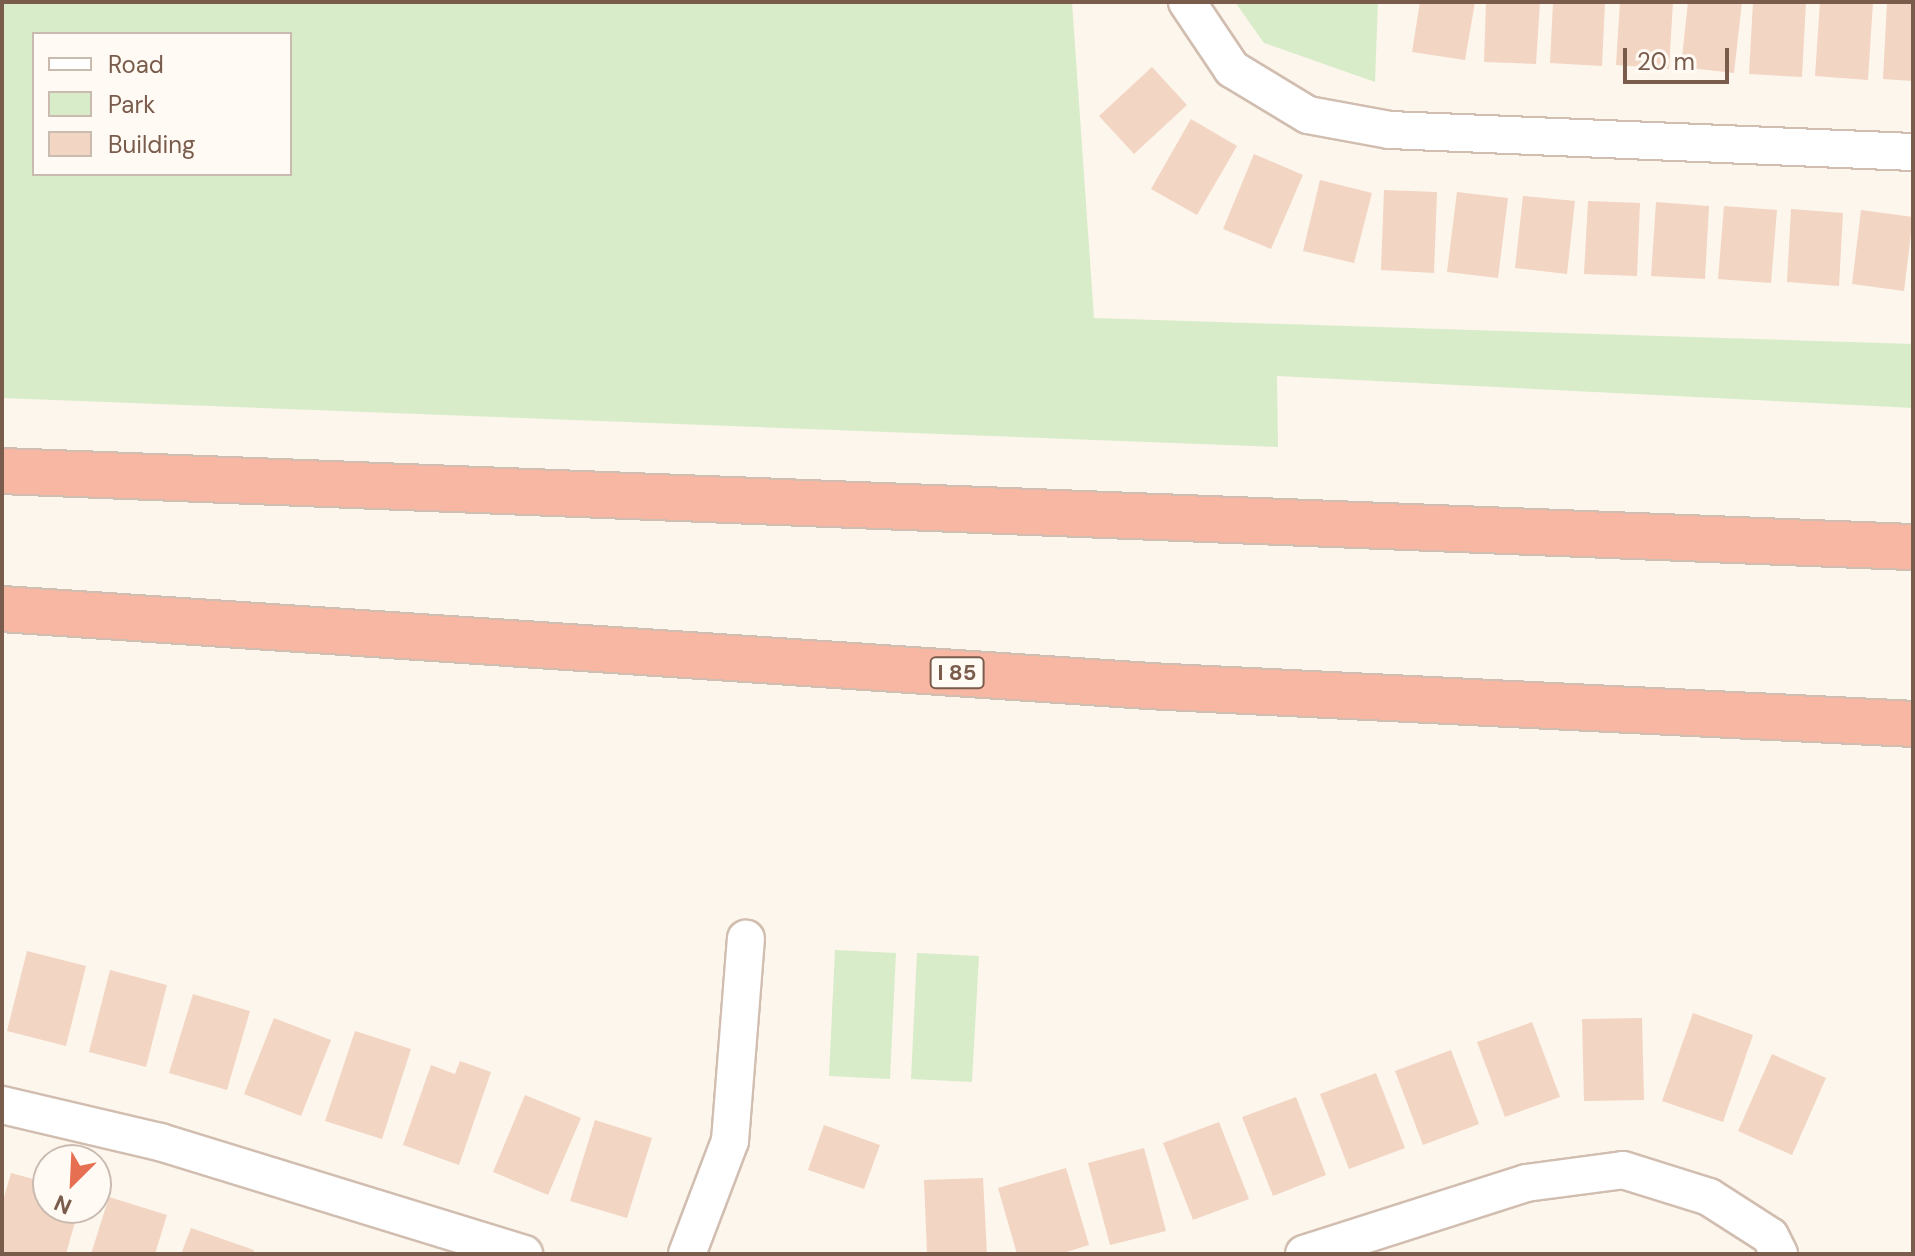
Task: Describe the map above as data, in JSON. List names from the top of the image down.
{
  "streets": {
    "highway": ["I 85"]
  },
  "legend": ["Road", "Park", "Building"],
  "scale_bar": "20 m",
  "north": "bottom left"
}
